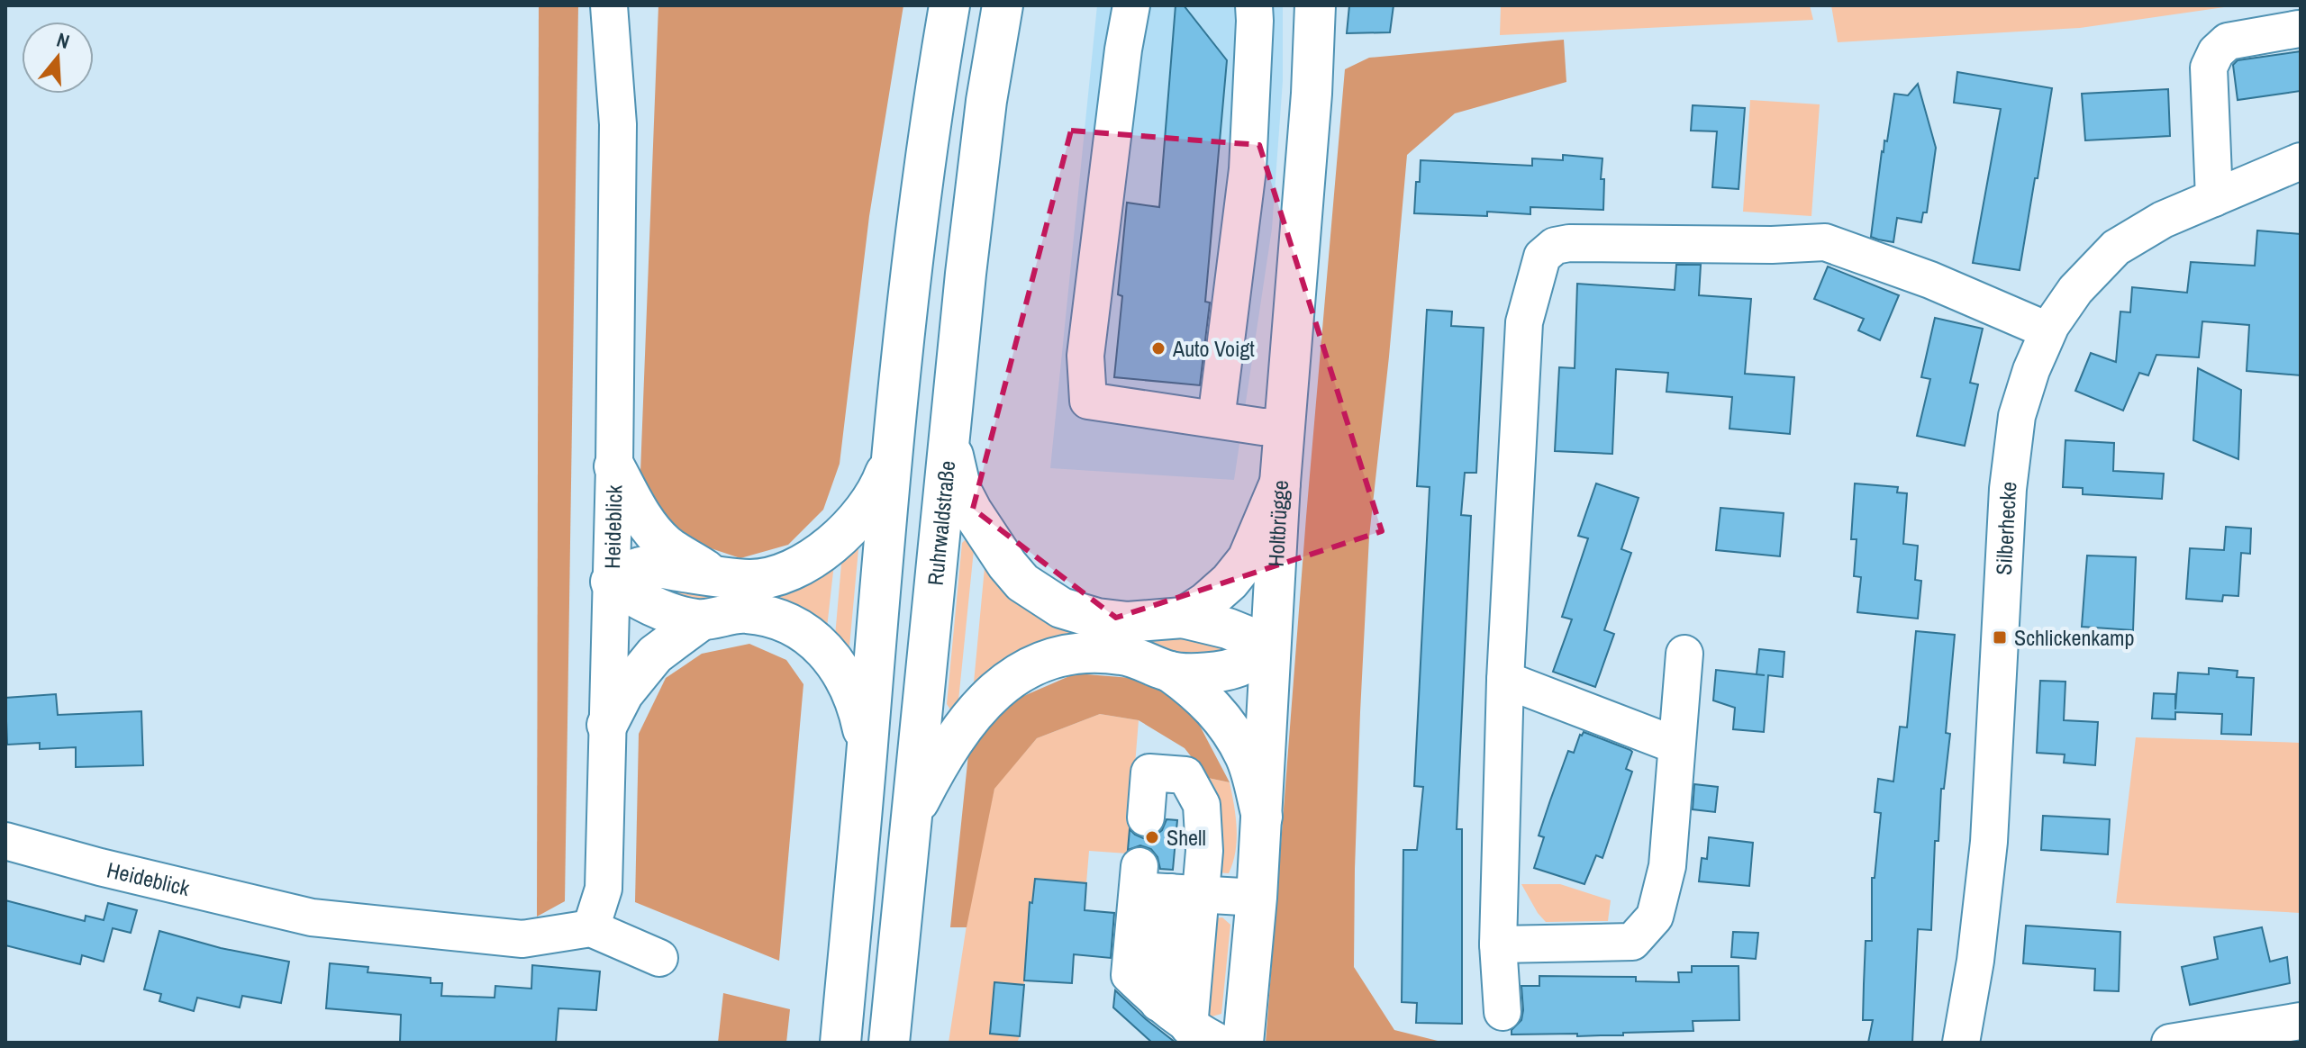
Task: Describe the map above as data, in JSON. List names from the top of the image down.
{
  "streets": {
    "main road": ["Ruhrwaldstraße", "Holtbrügge"],
    "street": ["Heideblick", "Silberhecke"]
  },
  "places": {
    "other": ["Auto Voigt", "Shell"],
    "transit": ["Schlickenkamp"]
  },
  "north": "top"
}
